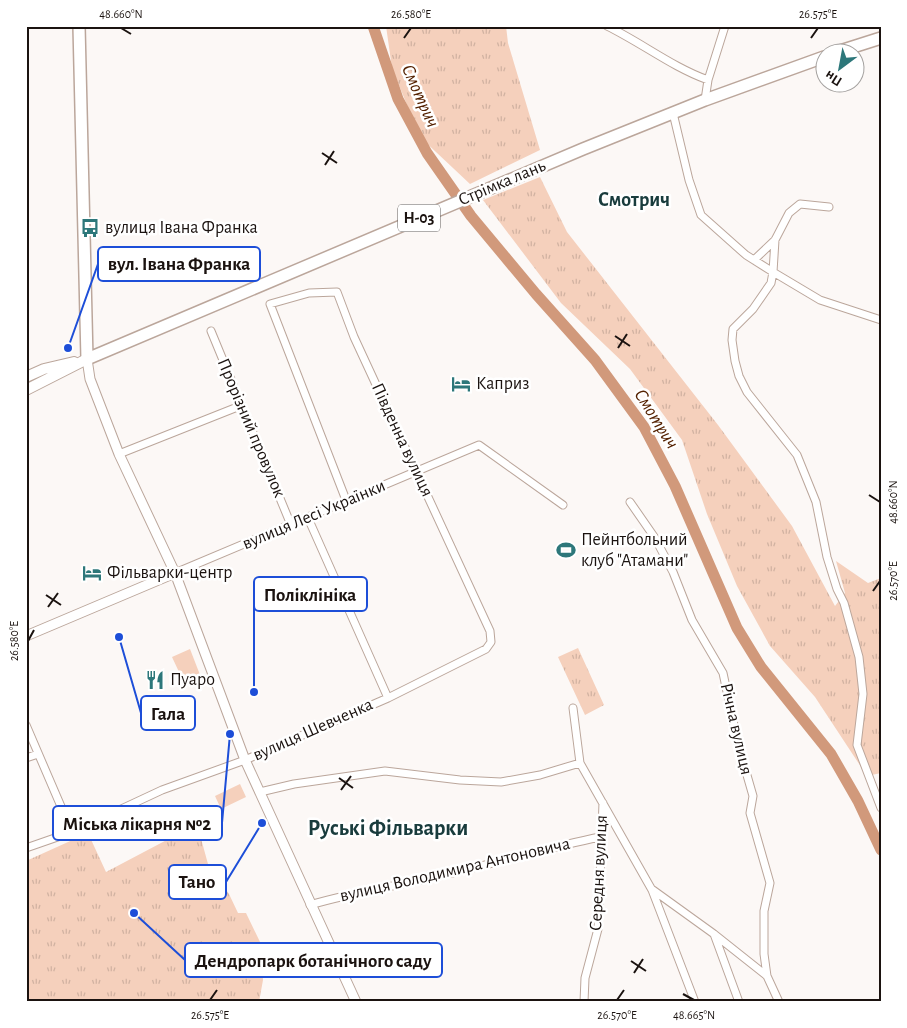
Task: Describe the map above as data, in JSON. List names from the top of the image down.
{
  "streets": {
    "main road": ["Стрімка лань", "Н-03"],
    "street": [
      "Прорізний провулок",
      "Південна вулиця",
      "вулиця Лесі Українки",
      "Річна вулиця",
      "вулиця Шевченка",
      "вулиця Володимира Антоновича",
      "Середня вулиця"
    ]
  },
  "crossings": [
    ["Стрімка лань", "Н-03"],
    ["Прорізний провулок", "вулиця Лесі Українки"],
    ["Південна вулиця", "вулиця Лесі Українки"],
    ["Південна вулиця", "вулиця Шевченка"],
    ["Річна вулиця", "Середня вулиця"],
    ["вулиця Володимира Антоновича", "Середня вулиця"]
  ],
  "districts": ["Смотрич", "Руські Фільварки"],
  "water": ["Смотрич"],
  "places": {
    "bus stop": ["вулиця Івана Франка"],
    "other": [
      "вул. Івана Франка",
      "Гала",
      "Поліклініка",
      "Міська лікарня №2",
      "Тано",
      "Дендропарк ботанічного саду"
    ],
    "hotel": ["Каприз", "Фільварки-центр"],
    "sports": ["Пейнтбольний клуб \"Атамани\""],
    "restaurant": ["Пуаро"]
  },
  "north": "bottom left",
  "coordinates": [
    "48.660°N",
    "26.580°E",
    "26.575°E",
    "26.570°E",
    "48.665°N"
  ]
}
